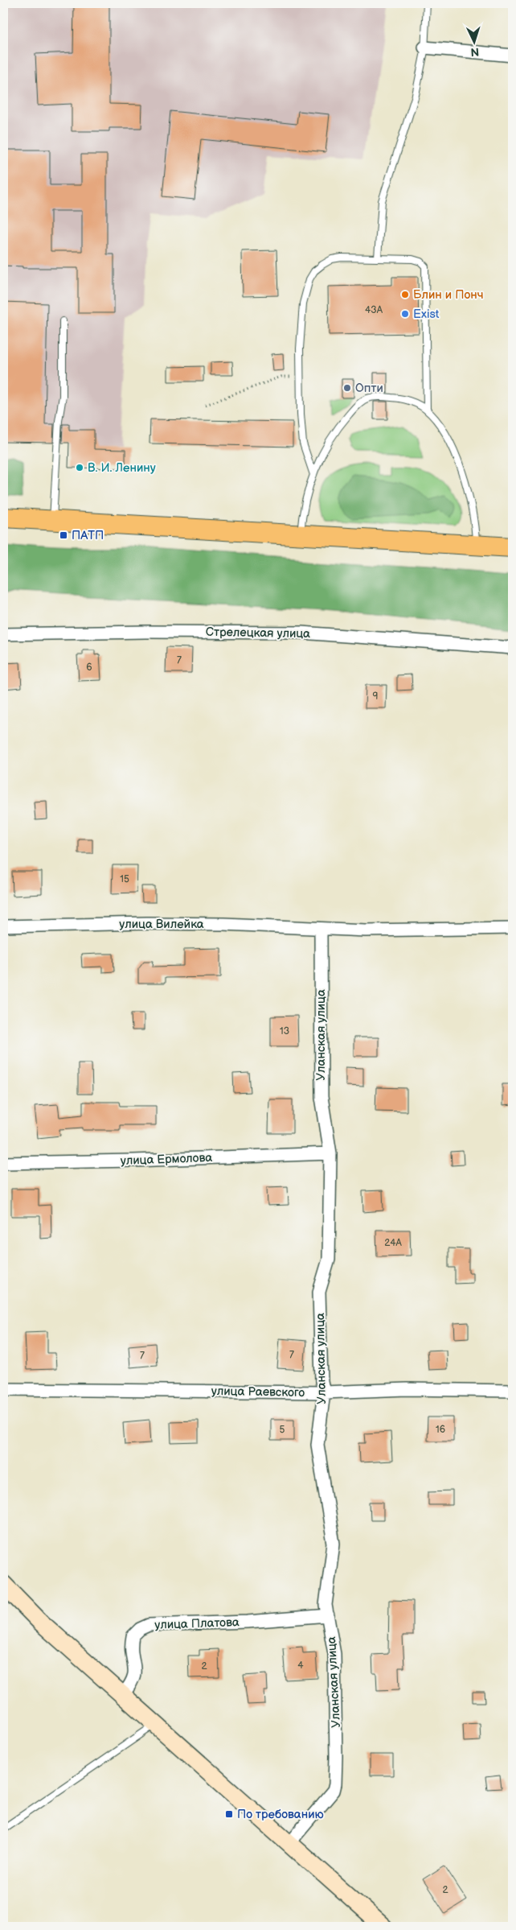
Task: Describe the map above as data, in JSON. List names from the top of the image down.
{
  "streets": {
    "street": [
      "Стрелецкая улица",
      "улица Вилейка",
      "Уланская улица",
      "улица Ермолова",
      "улица Раевского",
      "улица Платова"
    ]
  },
  "crossings": [
    ["улица Вилейка", "Уланская улица"],
    ["Уланская улица", "улица Ермолова"],
    ["Уланская улица", "улица Раевского"],
    ["Уланская улица", "улица Платова"]
  ],
  "places": {
    "other": [
      "Блин и Понч",
      "Exist",
      "Опти",
      "В. И. Ленину"
    ],
    "transit": ["ПАТП", "По требованию"]
  },
  "house_numbers": [
    "43А",
    "7",
    "6",
    "9",
    "15",
    "13",
    "24А",
    "7",
    "7",
    "5",
    "16",
    "4",
    "2",
    "2"
  ],
  "north": "bottom"
}
